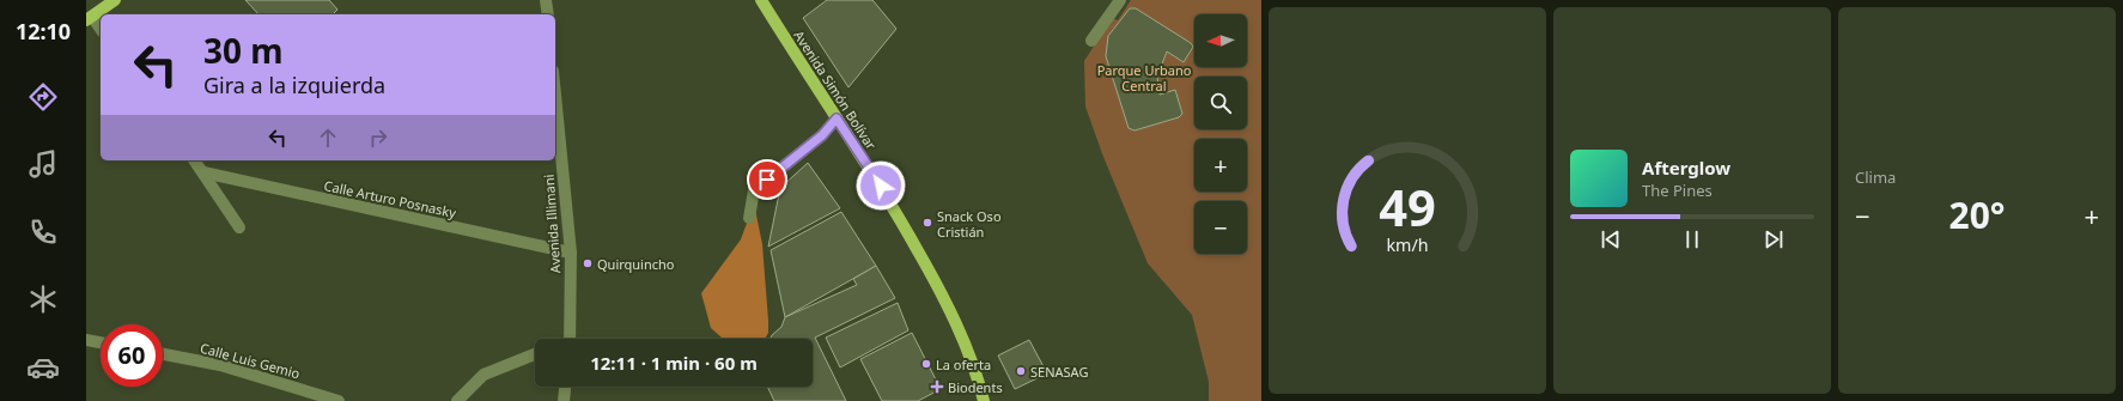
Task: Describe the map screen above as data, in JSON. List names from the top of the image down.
{
  "streets": {
    "main road": ["Avenida Simón Bolívar"],
    "street": ["Calle Arturo Posnasky", "Avenida Illimani", "Calle Luis Gemio"]
  },
  "crossings": [
    ["Calle Arturo Posnasky", "Avenida Illimani"]
  ],
  "parks": ["Parque Urbano Central"],
  "places": {
    "other": [
      "Snack Oso Cristián",
      "Quirquincho",
      "La oferta",
      "SENASAG"
    ],
    "health": ["Biodents"]
  },
  "north": "left",
  "page": {
    "tabs": "12:10",
    "tile": "Clima",
    "map_buttons": ["+", "−"],
    "turn": ["30 m", "Gira a la izquierda"],
    "song": ["Afterglow", "The Pines"],
    "heat": ["−", "20°", "+"],
    "limit": "60",
    "trip": "12:11 · 1 min · 60 m",
    "gauge": ["49", "km/h"]
  }
}
